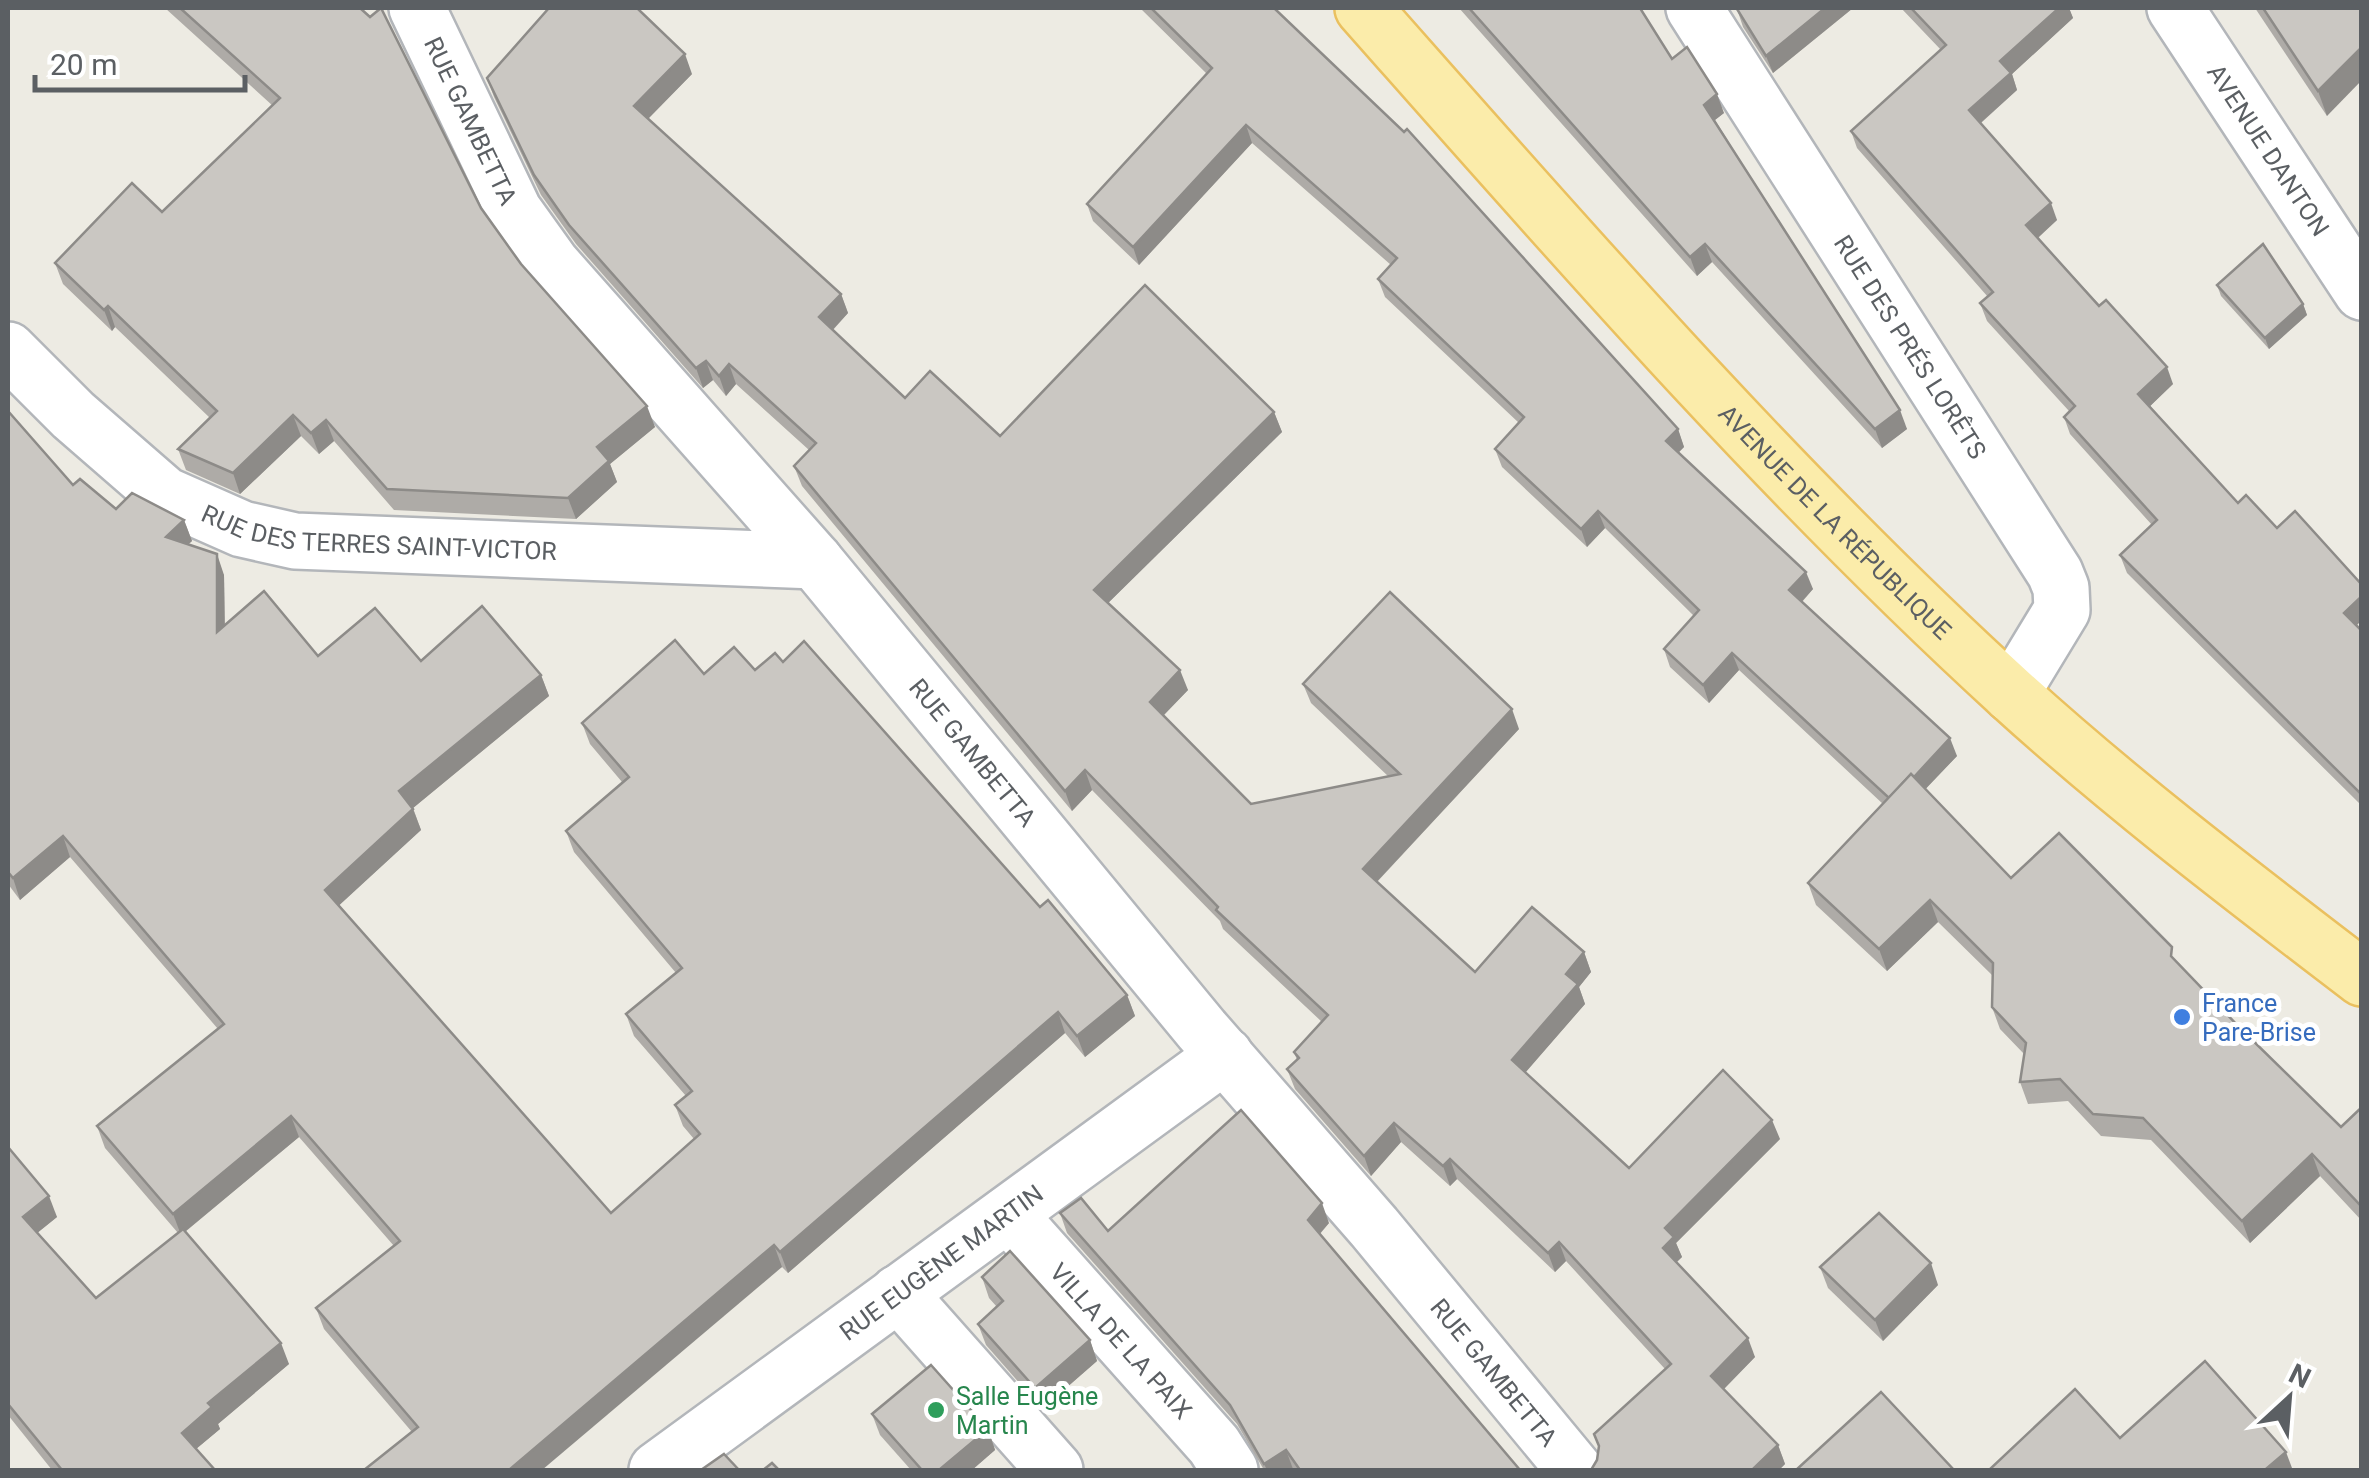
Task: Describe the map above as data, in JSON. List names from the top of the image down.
{
  "streets": {
    "main road": ["AVENUE DE LA RÉPUBLIQUE"],
    "street": [
      "RUE GAMBETTA",
      "AVENUE DANTON",
      "RUE DES PRÉS LORÊTS",
      "RUE DES TERRES SAINT-VICTOR",
      "RUE EUGÈNE MARTIN",
      "VILLA DE LA PAIX"
    ]
  },
  "crossings": [
    ["RUE GAMBETTA", "RUE DES TERRES SAINT-VICTOR"],
    ["RUE GAMBETTA", "RUE EUGÈNE MARTIN"],
    ["RUE DES PRÉS LORÊTS", "AVENUE DE LA RÉPUBLIQUE"],
    ["RUE EUGÈNE MARTIN", "VILLA DE LA PAIX"]
  ],
  "places": ["France Pare-Brise", "Salle Eugène Martin"],
  "scale_bar": "20 m",
  "north": "top right"
}
